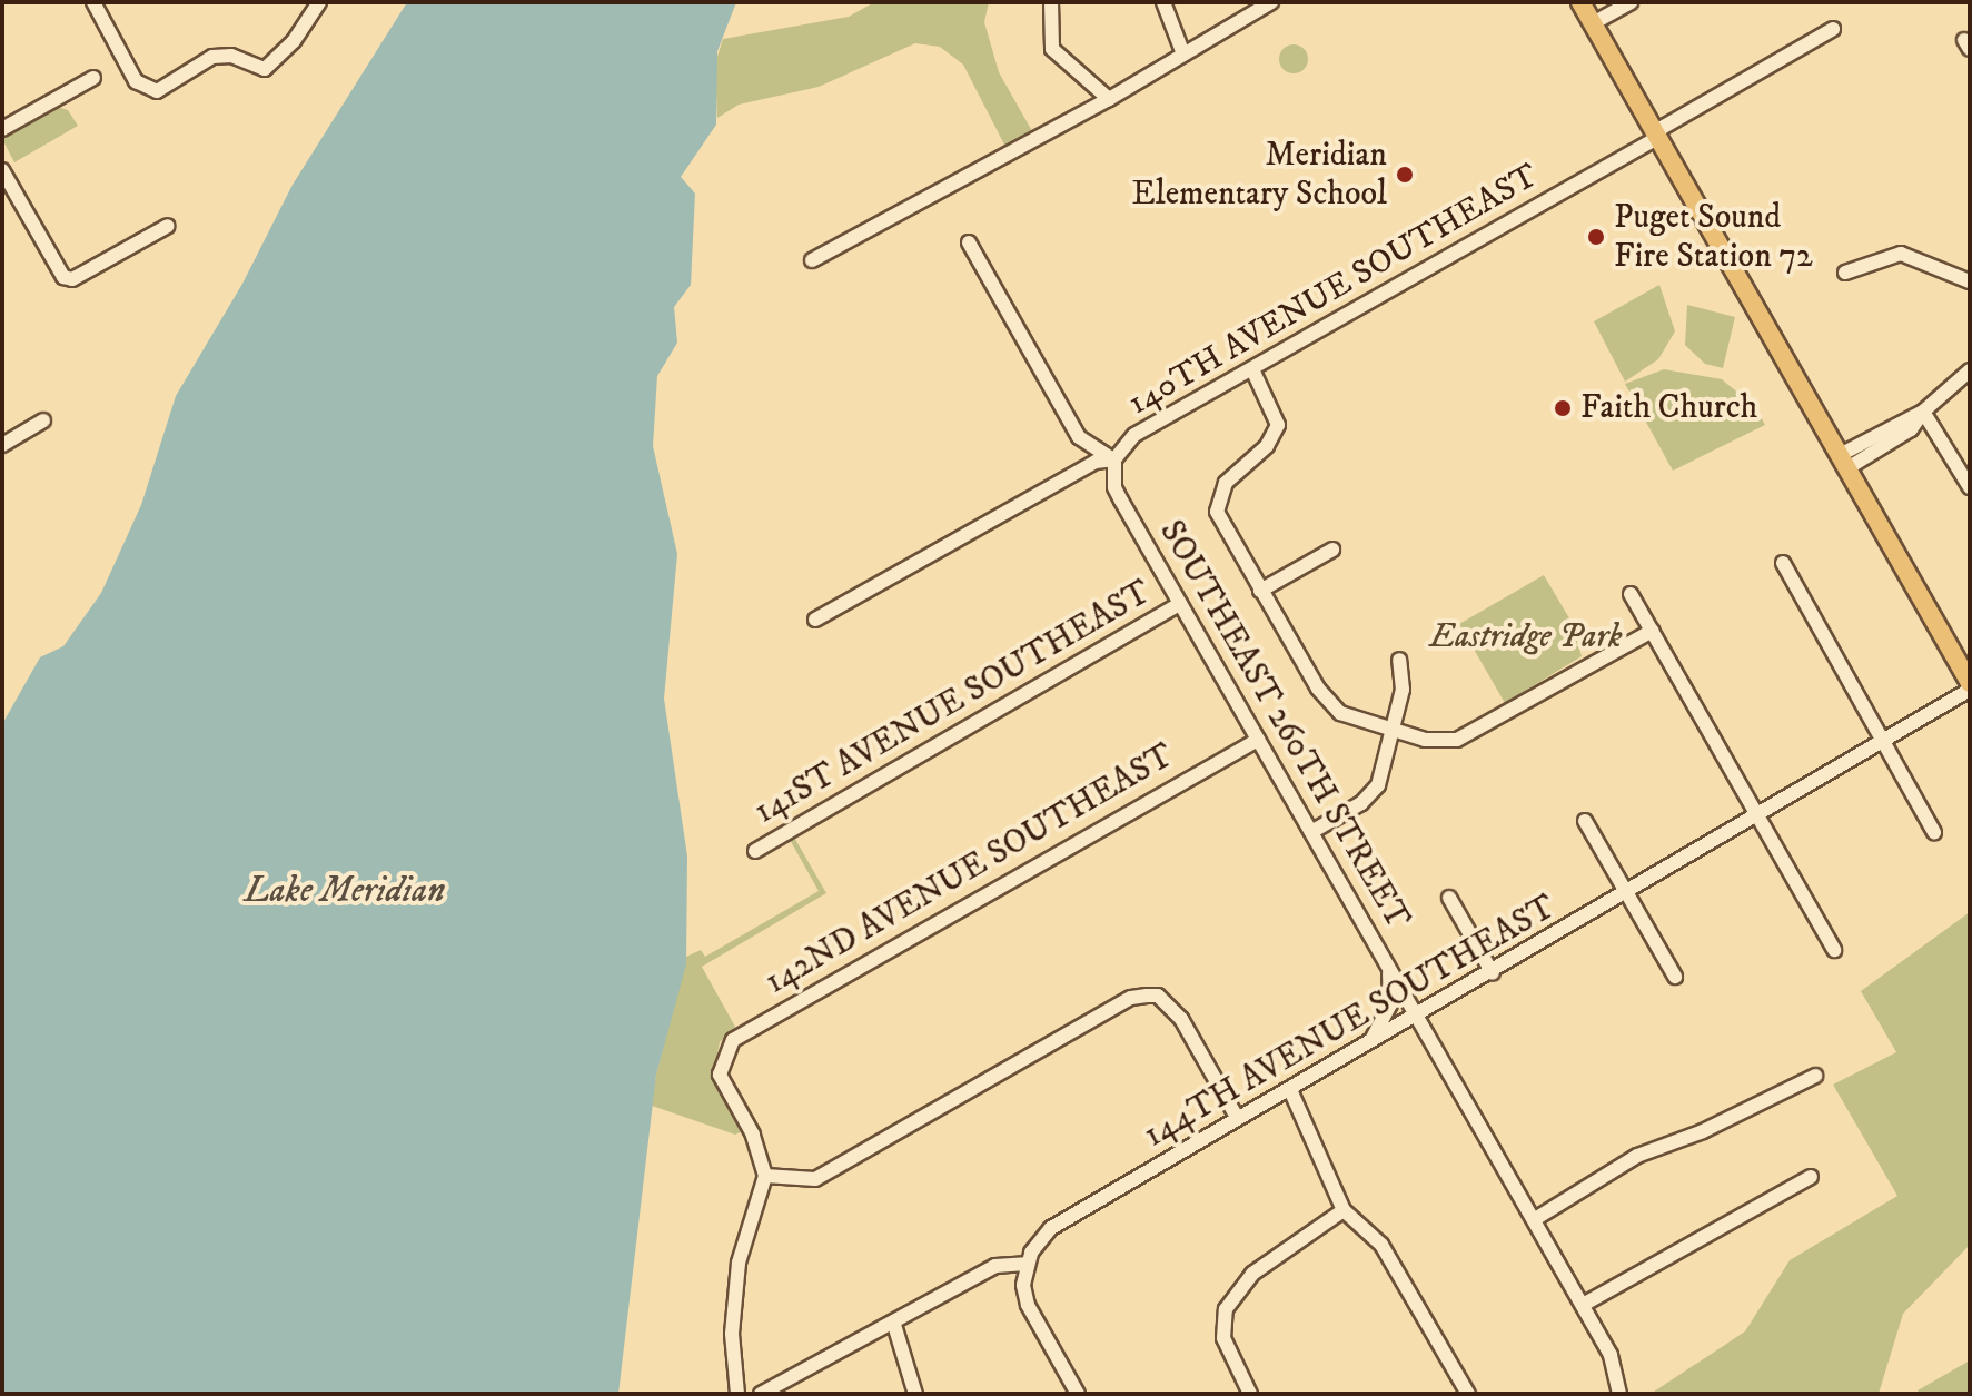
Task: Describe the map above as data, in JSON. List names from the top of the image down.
{
  "streets": {
    "street": [
      "140TH AVENUE SOUTHEAST",
      "141ST AVENUE SOUTHEAST",
      "SOUTHEAST 260TH STREET",
      "142ND AVENUE SOUTHEAST",
      "144TH AVENUE SOUTHEAST"
    ]
  },
  "crossings": [
    ["140TH AVENUE SOUTHEAST", "SOUTHEAST 260TH STREET"],
    ["141ST AVENUE SOUTHEAST", "SOUTHEAST 260TH STREET"],
    ["SOUTHEAST 260TH STREET", "142ND AVENUE SOUTHEAST"],
    ["SOUTHEAST 260TH STREET", "144TH AVENUE SOUTHEAST"]
  ],
  "water": ["Lake Meridian"],
  "parks": ["Eastridge Park"],
  "places": ["Meridian Elementary School", "Puget Sound Fire Station 72", "Faith Church"]
}
